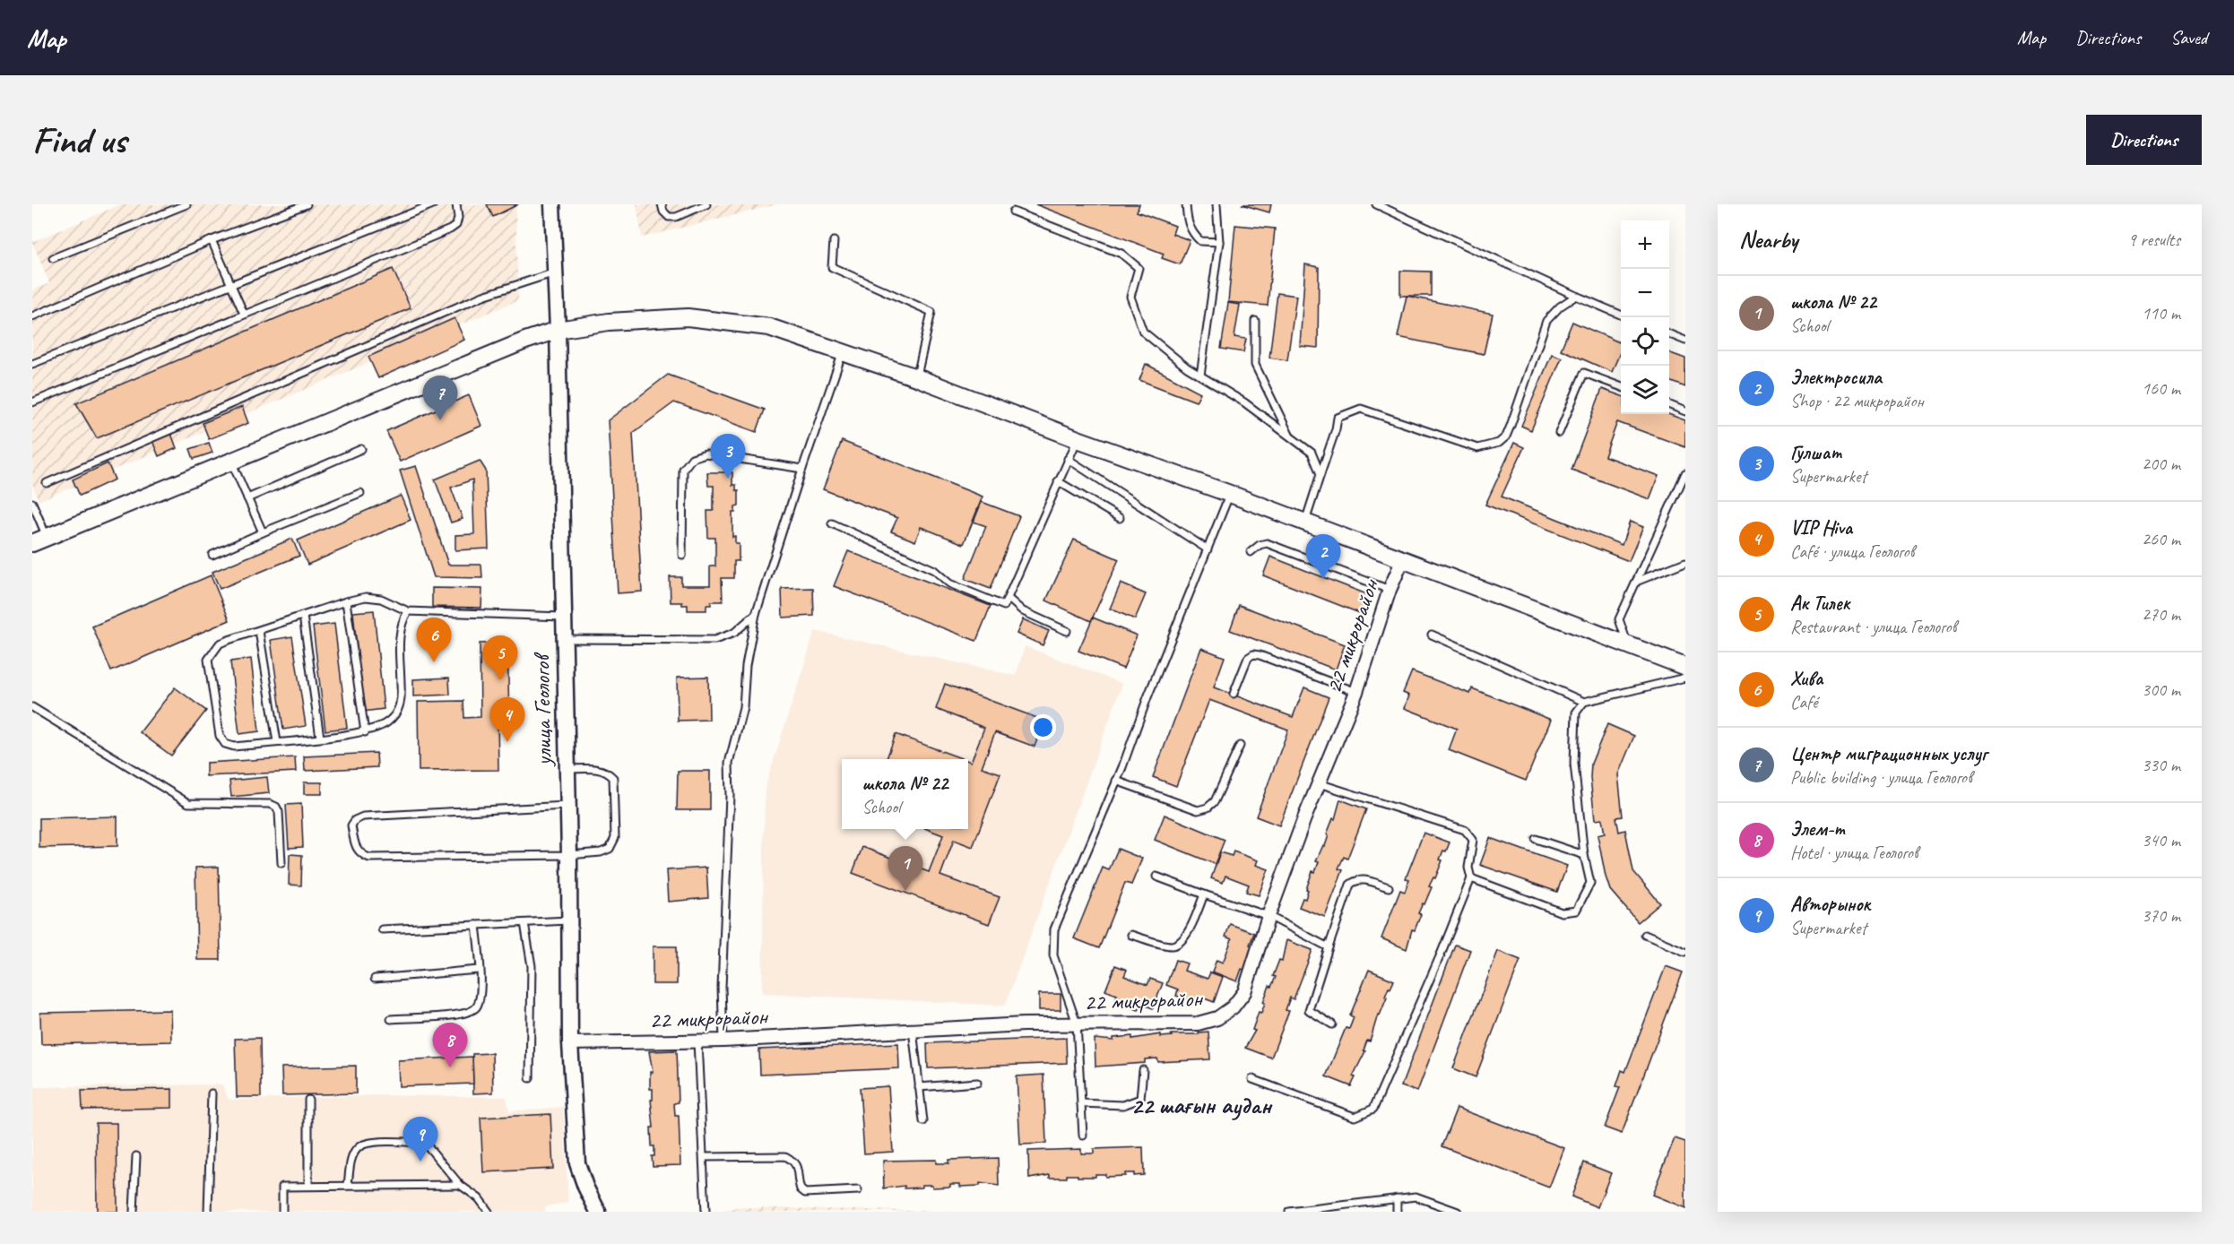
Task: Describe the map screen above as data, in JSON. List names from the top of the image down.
{
  "streets": {
    "street": ["22 микрорайон", "улица Геологов"]
  },
  "crossings": [
    ["22 микрорайон", "улица Геологов"]
  ],
  "districts": ["22 шағын аудан"],
  "page": {
    "header": "Map",
    "nav": ["Map", "Directions", "Saved"],
    "buttons": "Directions",
    "title": "Find us",
    "heading": ["Nearby", "9 results"],
    "map_buttons": ["+", "−"],
    "list": [
      {
        "mark": "1",
        "name": "школа № 22",
        "note": "School",
        "value": "110 m"
      },
      {
        "mark": "2",
        "name": "Электросила",
        "note": "Shop · 22 микрорайон",
        "value": "160 m"
      },
      {
        "mark": "3",
        "name": "Гулшат",
        "note": "Supermarket",
        "value": "200 m"
      },
      {
        "mark": "4",
        "name": "VIP Hiva",
        "note": "Café · улица Геологов",
        "value": "260 m"
      },
      {
        "mark": "5",
        "name": "Ак Тилек",
        "note": "Restaurant · улица Геологов",
        "value": "270 m"
      },
      {
        "mark": "6",
        "name": "Хива",
        "note": "Café",
        "value": "300 m"
      },
      {
        "mark": "7",
        "name": "Центр миграционных услуг",
        "note": "Public building · улица Геологов",
        "value": "330 m"
      },
      {
        "mark": "8",
        "name": "Элем-т",
        "note": "Hotel · улица Геологов",
        "value": "340 m"
      },
      {
        "mark": "9",
        "name": "Авторынок",
        "note": "Supermarket",
        "value": "370 m"
      }
    ],
    "pins": [
      "7",
      "3",
      "2",
      "6",
      "5",
      "4",
      "1",
      "8",
      "9"
    ],
    "popup": ["школа № 22", "School"]
  }
}
